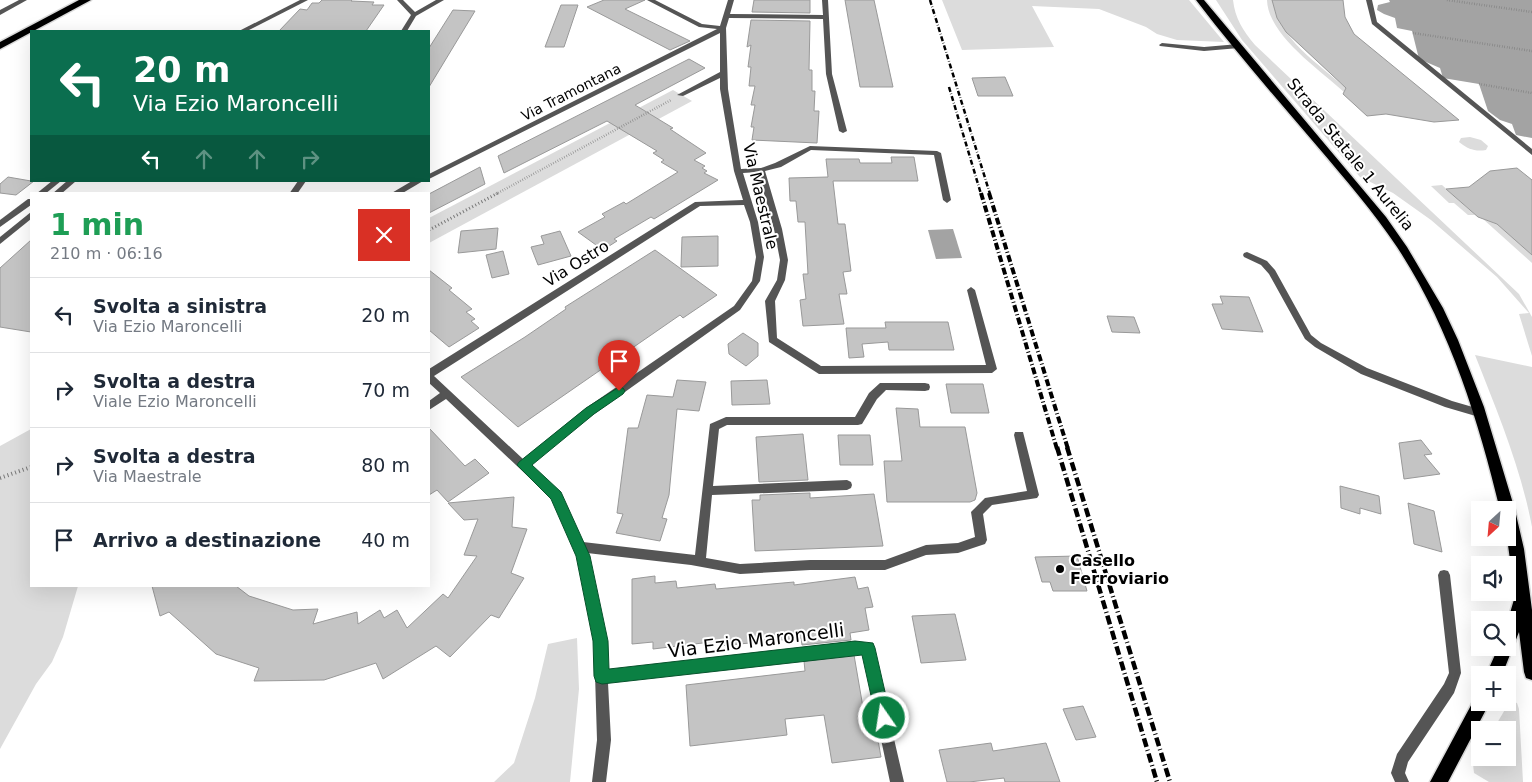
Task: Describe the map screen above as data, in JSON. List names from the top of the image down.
{
  "streets": {
    "main road": ["Strada Statale 1 Aurelia"],
    "street": [
      "Via Tramontana",
      "Via Maestrale",
      "Via Ostro",
      "Via Ezio Maroncelli"
    ]
  },
  "crossings": [
    ["Via Tramontana", "Via Maestrale"],
    ["Via Maestrale", "Via Ostro"]
  ],
  "places": ["Casello Ferroviario"],
  "north": "bottom left",
  "page": {
    "turn": ["20 m", "Via Ezio Maroncelli"],
    "heading": ["1 min", "210 m · 06:16"],
    "list": [
      {
        "name": "Svolta a sinistra",
        "note": "Via Ezio Maroncelli",
        "value": "20 m"
      },
      {
        "name": "Svolta a destra",
        "note": "Viale Ezio Maroncelli",
        "value": "70 m"
      },
      {
        "name": "Svolta a destra",
        "note": "Via Maestrale",
        "value": "80 m"
      },
      {
        "name": "Arrivo a destinazione",
        "value": "40 m"
      }
    ],
    "map_buttons": ["+", "−"]
  }
}
